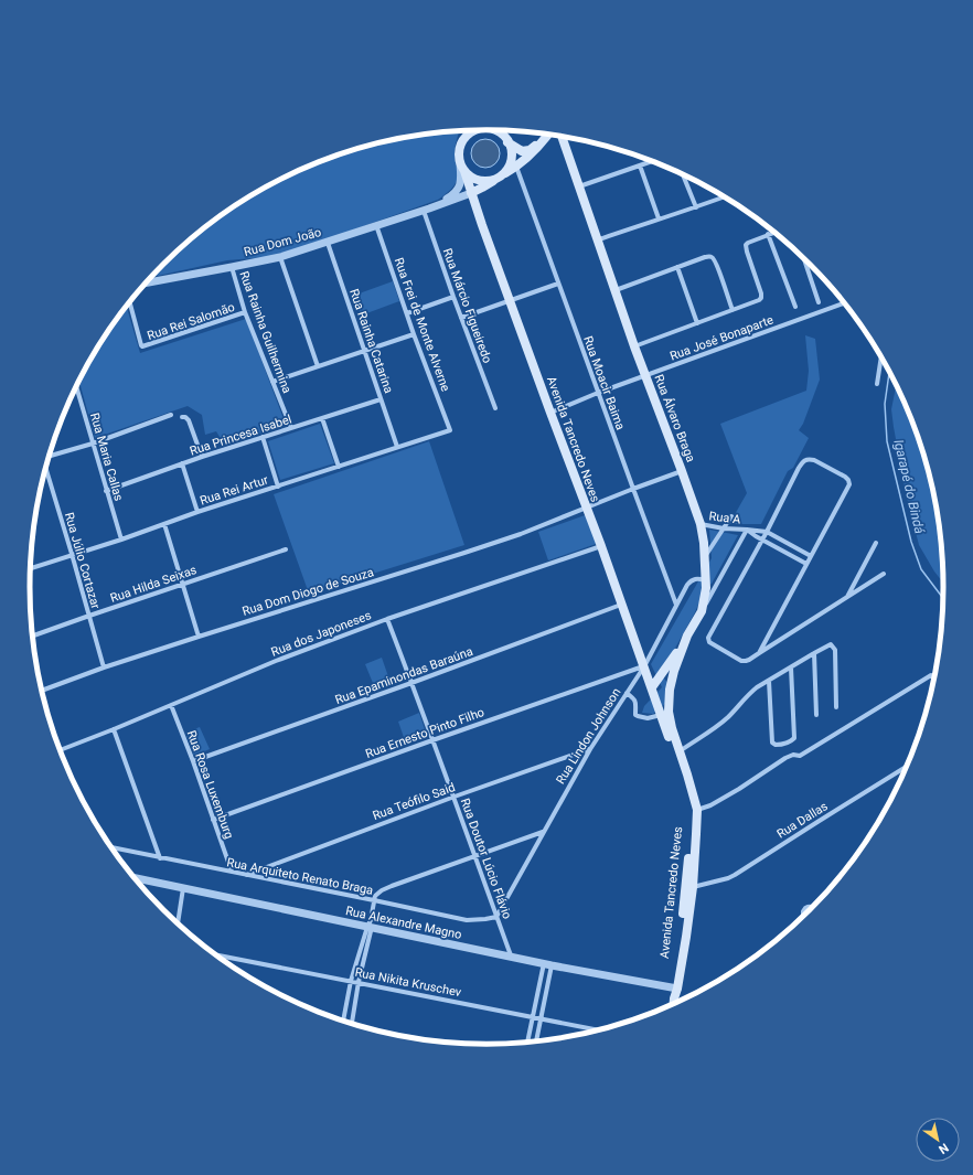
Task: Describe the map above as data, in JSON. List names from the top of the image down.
{
  "streets": {
    "main road": ["Rua Dom João", "Rua Álvaro Braga", "Avenida Tancredo Neves"],
    "street": [
      "Rua Márcio Figueiredo",
      "Rua Rei Salomão",
      "Rua Frei de Monte Alverne",
      "Rua Rainha Guilhermina",
      "Rua José Bonaparte",
      "Rua Rainha Catarina",
      "Rua Moacir Baima",
      "Rua Princesa Isabel",
      "Rua Maria Callas",
      "Rua Rei Artur",
      "Rua A",
      "Rua Júlio Cortazar",
      "Rua Hilda Seixas",
      "Rua Dom Diogo de Souza",
      "Rua dos Japoneses",
      "Rua Epaminondas Baraúna",
      "Rua Ernesto Pinto Filho",
      "Rua Lindon Johnson",
      "Rua Rosa Luxemburg",
      "Rua Teófilo Said",
      "Rua Dallas",
      "Rua Doutor Lúcio Flávio",
      "Rua Arquiteto Renato Braga",
      "Rua Alexandre Magno",
      "Rua Nikita Kruschev"
    ]
  },
  "crossings": [
    ["Rua Dom João", "Rua Márcio Figueiredo"],
    ["Rua Dom João", "Rua Frei de Monte Alverne"],
    ["Rua Dom João", "Rua Rainha Guilhermina"],
    ["Rua Dom João", "Rua Rainha Catarina"],
    ["Rua Dom João", "Rua Moacir Baima"],
    ["Rua Dom João", "Avenida Tancredo Neves"],
    ["Rua Rei Salomão", "Rua Rainha Guilhermina"],
    ["Rua Frei de Monte Alverne", "Rua Rei Artur"],
    ["Rua Rainha Guilhermina", "Rua Princesa Isabel"],
    ["Rua José Bonaparte", "Rua Moacir Baima"],
    ["Rua José Bonaparte", "Rua Álvaro Braga"],
    ["Rua José Bonaparte", "Avenida Tancredo Neves"],
    ["Rua Rainha Catarina", "Rua Princesa Isabel"],
    ["Rua Rainha Catarina", "Rua Rei Artur"],
    ["Rua Moacir Baima", "Rua Dom Diogo de Souza"],
    ["Rua Moacir Baima", "Rua Lindon Johnson"],
    ["Rua Álvaro Braga", "Avenida Tancredo Neves"],
    ["Rua Álvaro Braga", "Rua A"],
    ["Rua Álvaro Braga", "Rua Dom Diogo de Souza"],
    ["Rua Álvaro Braga", "Rua Lindon Johnson"],
    ["Rua Princesa Isabel", "Rua Maria Callas"],
    ["Avenida Tancredo Neves", "Rua Dom Diogo de Souza"],
    ["Avenida Tancredo Neves", "Rua dos Japoneses"],
    ["Avenida Tancredo Neves", "Rua Epaminondas Baraúna"],
    ["Avenida Tancredo Neves", "Rua Ernesto Pinto Filho"],
    ["Avenida Tancredo Neves", "Rua Lindon Johnson"],
    ["Avenida Tancredo Neves", "Rua Dallas"],
    ["Avenida Tancredo Neves", "Rua Alexandre Magno"],
    ["Rua Maria Callas", "Rua Rei Artur"],
    ["Rua Rei Artur", "Rua Júlio Cortazar"],
    ["Rua Júlio Cortazar", "Rua Hilda Seixas"],
    ["Rua Júlio Cortazar", "Rua Dom Diogo de Souza"],
    ["Rua dos Japoneses", "Rua Rosa Luxemburg"],
    ["Rua dos Japoneses", "Rua Doutor Lúcio Flávio"],
    ["Rua Epaminondas Baraúna", "Rua Rosa Luxemburg"],
    ["Rua Epaminondas Baraúna", "Rua Doutor Lúcio Flávio"],
    ["Rua Ernesto Pinto Filho", "Rua Lindon Johnson"],
    ["Rua Ernesto Pinto Filho", "Rua Rosa Luxemburg"],
    ["Rua Ernesto Pinto Filho", "Rua Doutor Lúcio Flávio"],
    ["Rua Lindon Johnson", "Rua Teófilo Said"],
    ["Rua Lindon Johnson", "Rua Doutor Lúcio Flávio"],
    ["Rua Lindon Johnson", "Rua Arquiteto Renato Braga"],
    ["Rua Rosa Luxemburg", "Rua Arquiteto Renato Braga"],
    ["Rua Teófilo Said", "Rua Doutor Lúcio Flávio"],
    ["Rua Teófilo Said", "Rua Arquiteto Renato Braga"],
    ["Rua Doutor Lúcio Flávio", "Rua Arquiteto Renato Braga"],
    ["Rua Doutor Lúcio Flávio", "Rua Alexandre Magno"]
  ],
  "water": ["Igarapé do Bindá"],
  "north": "bottom right"
}
